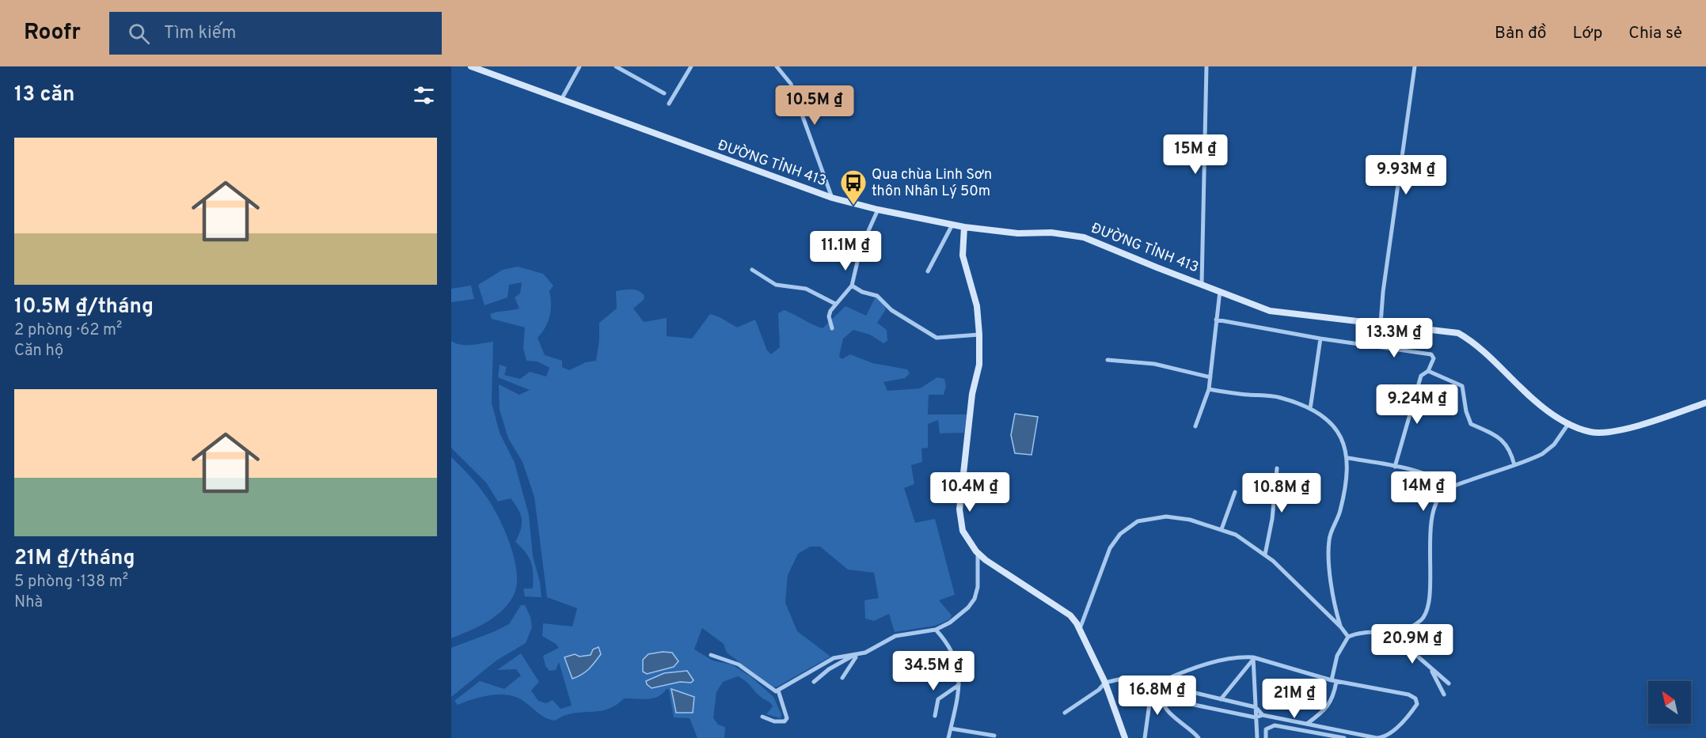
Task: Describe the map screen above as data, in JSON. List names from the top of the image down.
{
  "streets": {
    "main road": ["ĐƯỜNG TỈNH 413"]
  },
  "places": {
    "bus stop": ["Qua chùa Linh Sơn thôn Nhân Lý 50m"]
  },
  "north": "top left",
  "page": {
    "header": "Roofr",
    "search": "Tìm kiếm",
    "nav": ["Bản đồ", "Lớp", "Chia sẻ"],
    "heading": "13 căn",
    "price": [
      "10.5M ₫",
      "15M ₫",
      "9.93M ₫",
      "11.1M ₫",
      "13.3M ₫",
      "9.24M ₫",
      "14M ₫",
      "10.4M ₫",
      "10.8M ₫",
      "20.9M ₫",
      "34.5M ₫",
      "16.8M ₫",
      "21M ₫"
    ],
    "list": [
      {
        "name": "10.5M ₫/tháng",
        "note": "2 phòng · 62 m² · Căn hộ"
      },
      {
        "name": "21M ₫/tháng",
        "note": "5 phòng · 138 m² · Nhà"
      }
    ]
  }
}
